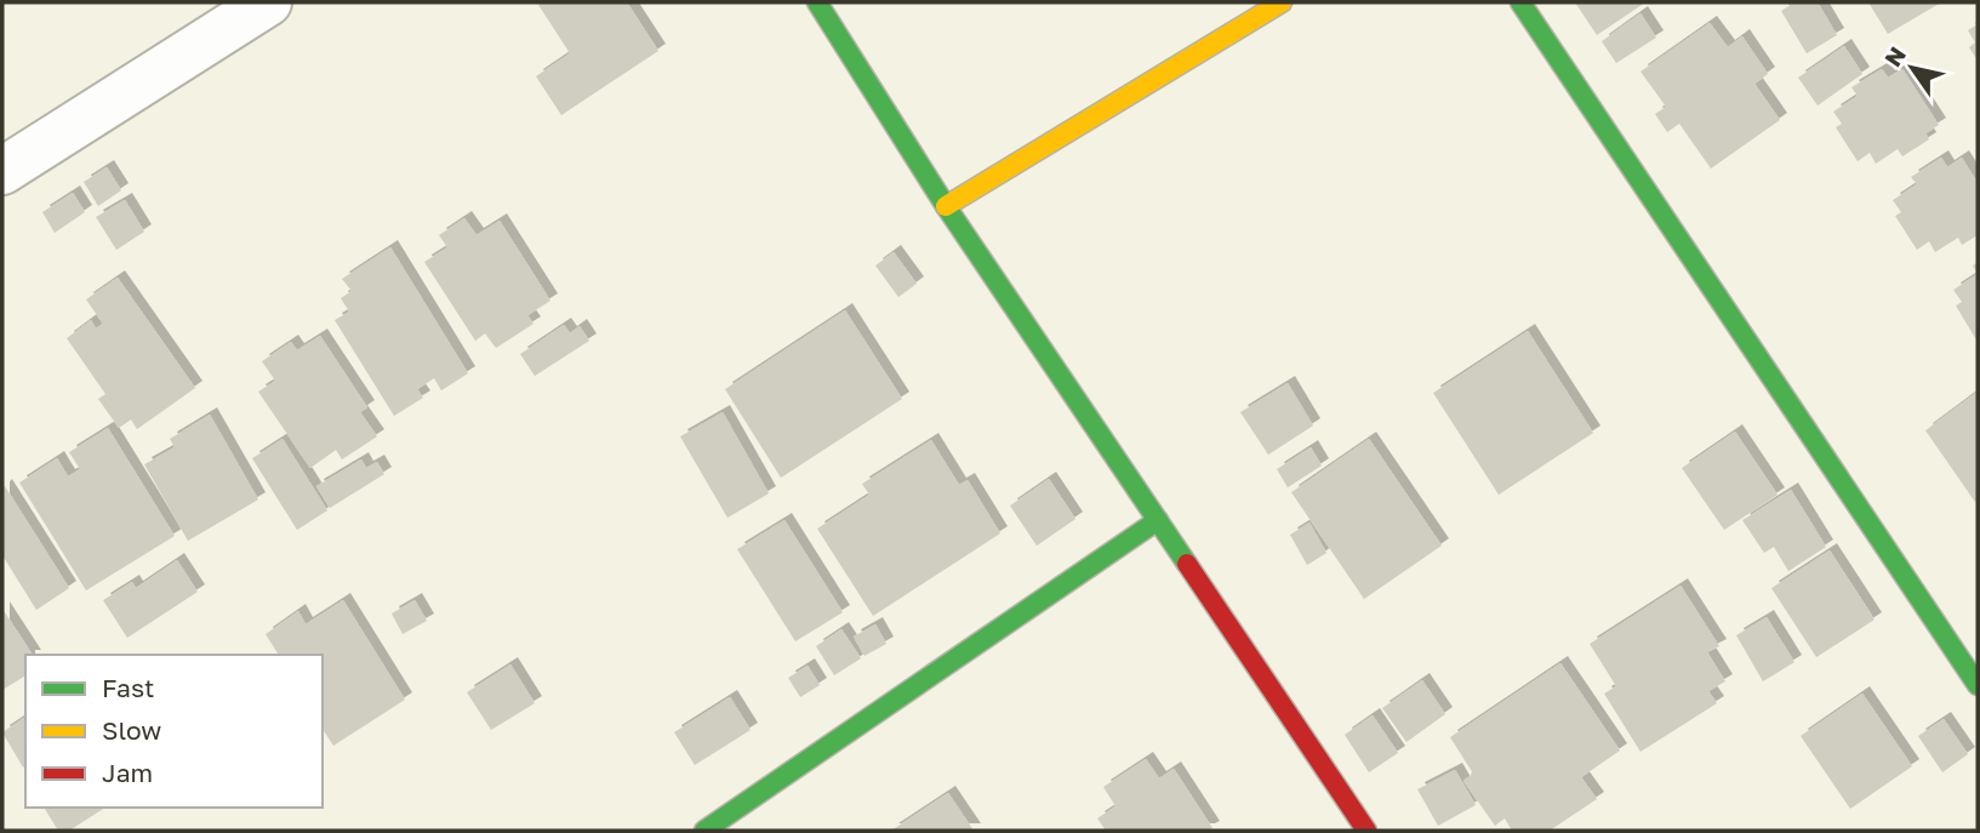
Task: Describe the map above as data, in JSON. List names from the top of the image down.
{
  "legend": ["Fast", "Slow", "Jam"],
  "north": "top left"
}
